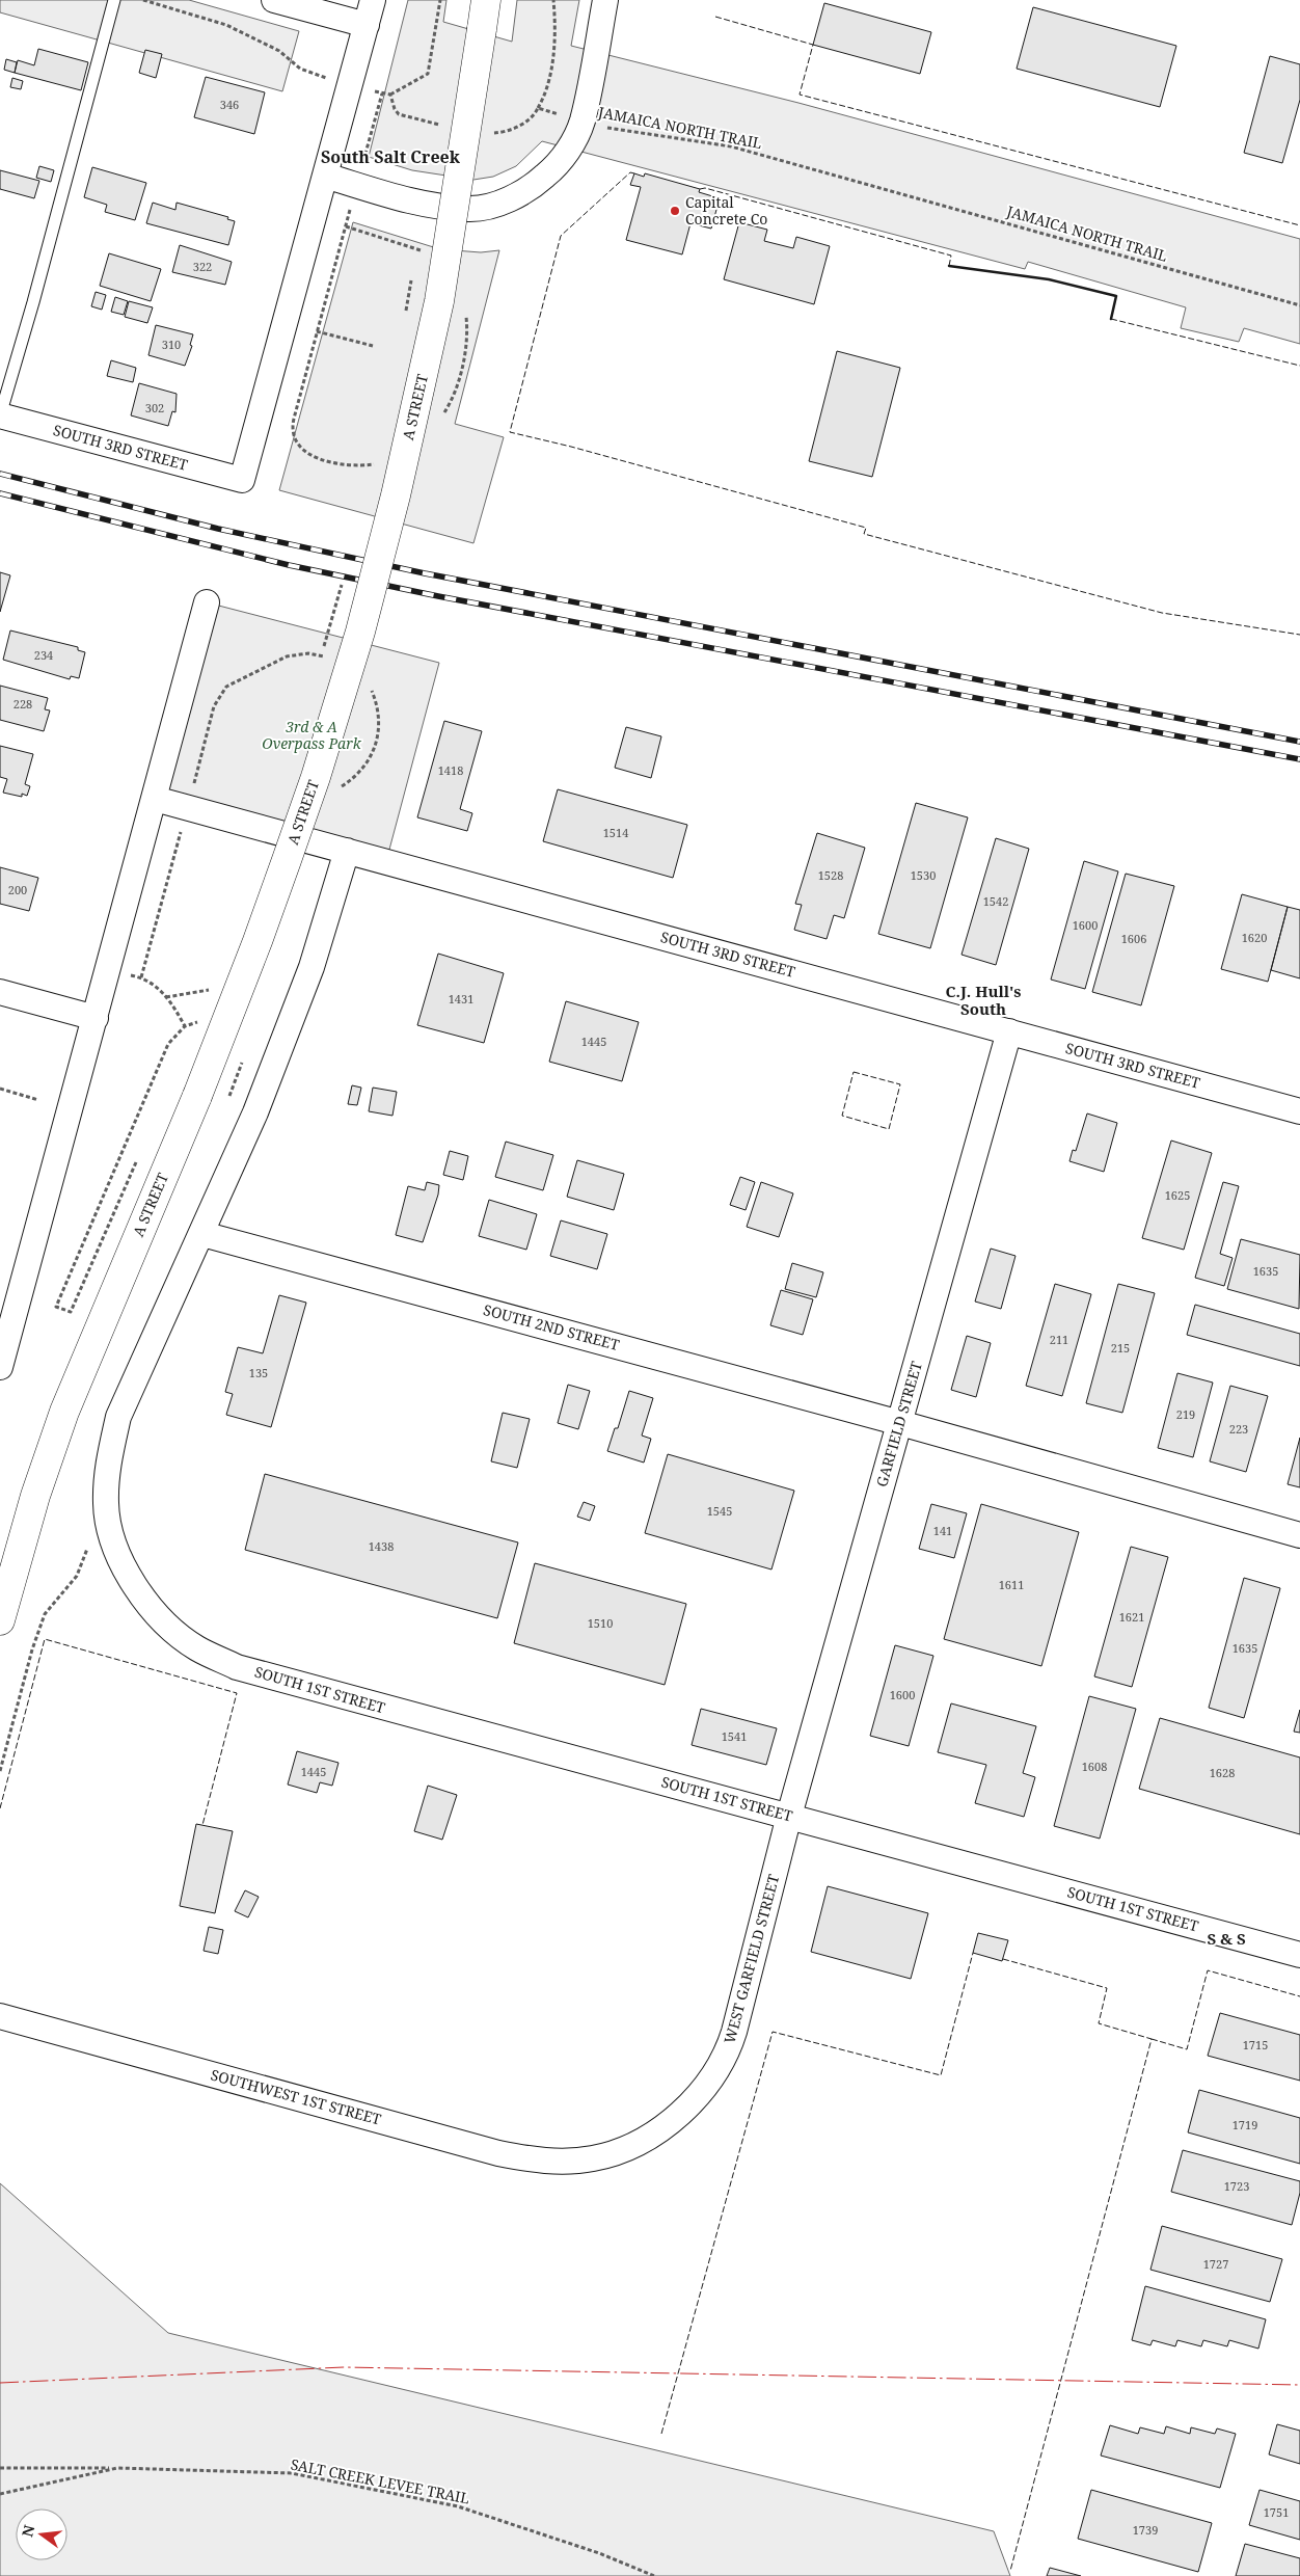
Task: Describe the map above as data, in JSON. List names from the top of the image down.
{
  "streets": {
    "main road": ["A STREET"],
    "street": [
      "SOUTH 3RD STREET",
      "SOUTH 2ND STREET",
      "GARFIELD STREET",
      "SOUTH 1ST STREET",
      "WEST GARFIELD STREET",
      "SOUTHWEST 1ST STREET"
    ],
    "path": ["JAMAICA NORTH TRAIL", "SALT CREEK LEVEE TRAIL"]
  },
  "crossings": [
    ["SOUTH 3RD STREET", "GARFIELD STREET"],
    ["SOUTH 2ND STREET", "GARFIELD STREET"],
    ["SOUTH 2ND STREET", "SOUTH 1ST STREET"],
    ["GARFIELD STREET", "SOUTH 1ST STREET"],
    ["GARFIELD STREET", "WEST GARFIELD STREET"],
    ["SOUTH 1ST STREET", "WEST GARFIELD STREET"],
    ["WEST GARFIELD STREET", "SOUTHWEST 1ST STREET"]
  ],
  "districts": ["South Salt Creek", "C.J. Hull's South", "S & S"],
  "parks": ["3rd & A Overpass Park"],
  "places": ["Capital Concrete Co"],
  "house_numbers": [
    "346",
    "322",
    "310",
    "302",
    "234",
    "228",
    "1418",
    "1514",
    "1528",
    "1530",
    "200",
    "1542",
    "1600",
    "1620",
    "1606",
    "1431",
    "1445",
    "1625",
    "1635",
    "211",
    "215",
    "135",
    "219",
    "223",
    "1545",
    "141",
    "1438",
    "1611",
    "1621",
    "1510",
    "1635",
    "1600",
    "1541",
    "1608",
    "1445",
    "1628",
    "1715",
    "1719",
    "1723",
    "1727",
    "1751",
    "1739"
  ],
  "north": "left"
}
